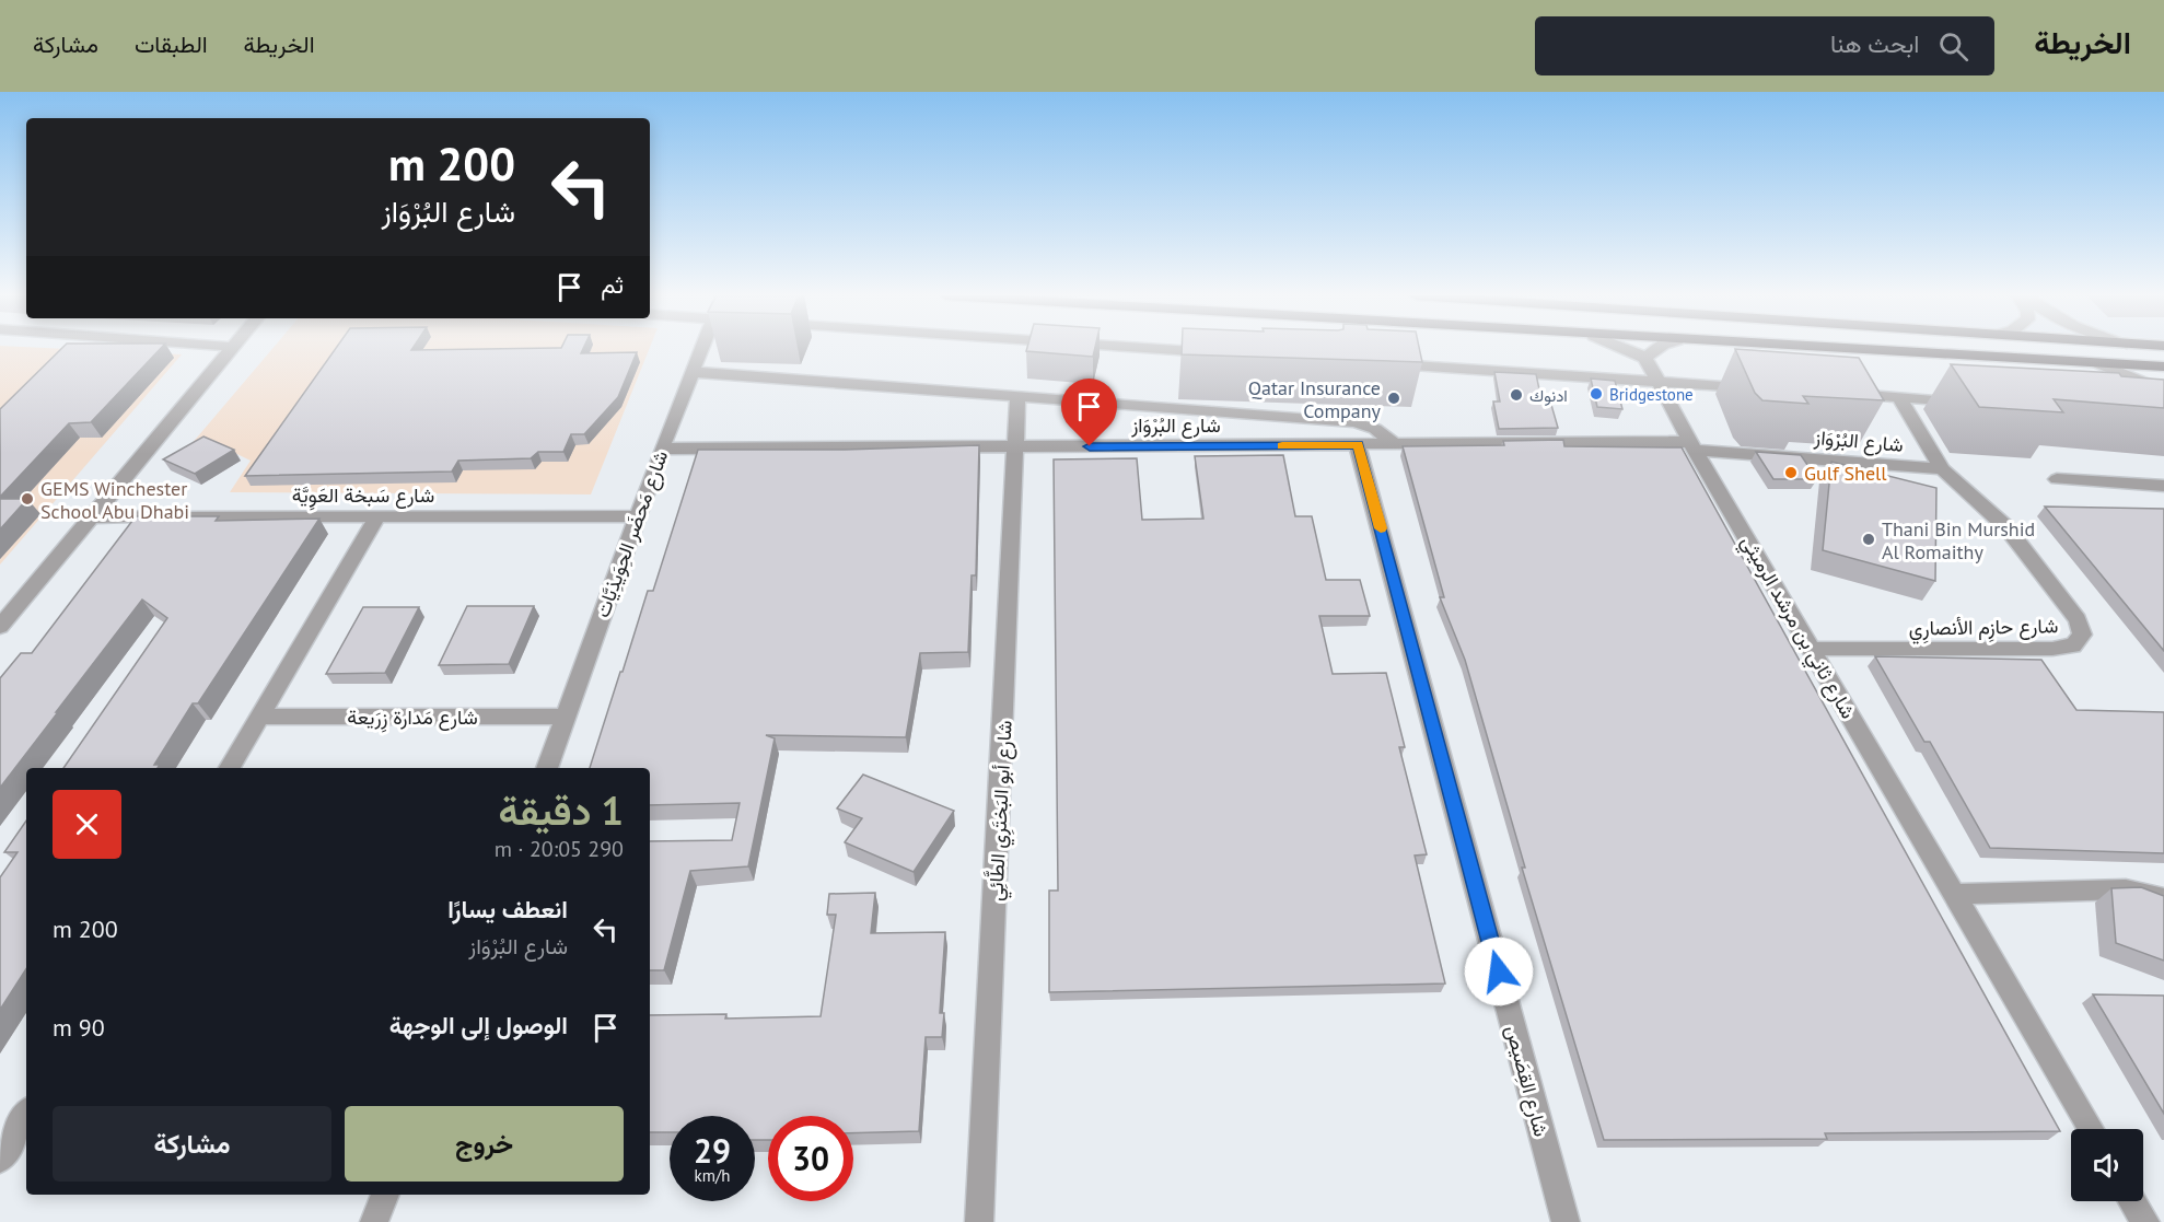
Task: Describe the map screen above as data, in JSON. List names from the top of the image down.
{
  "streets": {
    "street": [
      "شارع البُرْوَاز",
      "شارع سَبخة العَوِيَّة",
      "شارع مَحضَر الحِوَيذِيَّات",
      "شارع ثاني بن مرشد الرميثي",
      "شارع حازِم الأنصارِي",
      "شارع مَدارة زِرَيعة",
      "شارع أبو البَختَرِي الطَّائِي",
      "شارع القِصَيص"
    ]
  },
  "crossings": [
    ["شارع البُرْوَاز", "شارع مَحضَر الحِوَيذِيَّات"],
    ["شارع البُرْوَاز", "شارع ثاني بن مرشد الرميثي"],
    ["شارع البُرْوَاز", "شارع حازِم الأنصارِي"],
    ["شارع البُرْوَاز", "شارع أبو البَختَرِي الطَّائِي"],
    ["شارع البُرْوَاز", "شارع القِصَيص"],
    ["شارع سَبخة العَوِيَّة", "شارع مَحضَر الحِوَيذِيَّات"],
    ["شارع مَحضَر الحِوَيذِيَّات", "شارع مَدارة زِرَيعة"],
    ["شارع ثاني بن مرشد الرميثي", "شارع حازِم الأنصارِي"]
  ],
  "places": [
    "Bridgestone",
    "ادنوك",
    "Qatar Insurance Company",
    "Gulf Shell",
    "GEMS Winchester School Abu Dhabi",
    "Thani Bin Murshid Al Romaithy"
  ],
  "page": {
    "header": "الخريطة",
    "search": "ابحث هنا",
    "nav": ["الخريطة", "الطبقات", "مشاركة"],
    "turn": ["200 m", "شارع البُرْوَاز"],
    "then": "ثم",
    "heading": ["1 دقيقة", "290 m · 20:05"],
    "list": [
      {
        "name": "انعطف يسارًا",
        "note": "شارع البُرْوَاز",
        "value": "200 m"
      },
      {
        "name": "الوصول إلى الوجهة",
        "value": "90 m"
      }
    ],
    "buttons": ["خروج", "مشاركة"],
    "speed": "29 km/h",
    "limit": "30"
  }
}
